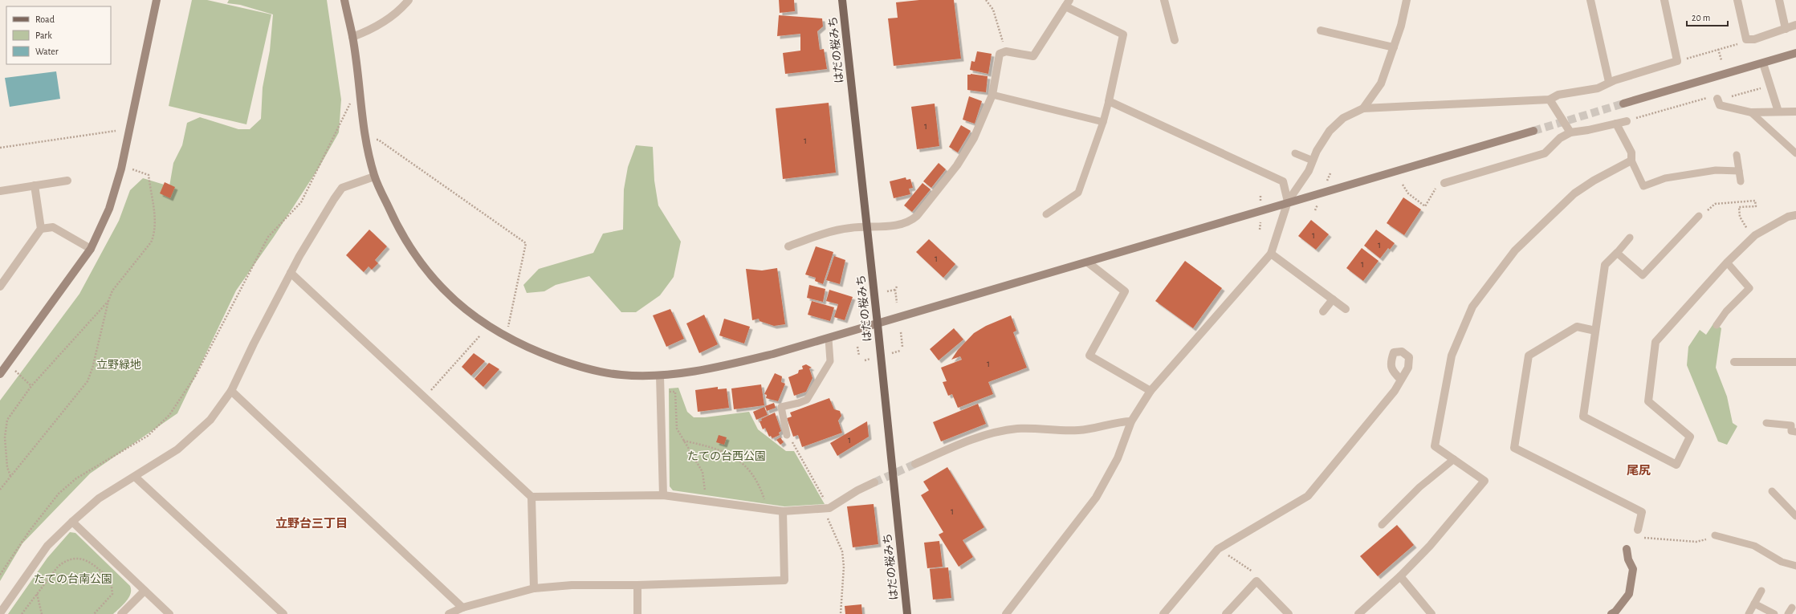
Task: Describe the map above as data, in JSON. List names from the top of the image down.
{
  "streets": {
    "main road": ["はだの桜みち"]
  },
  "districts": ["尾尻", "立野台三丁目"],
  "parks": ["立野緑地", "たての台西公園", "たての台南公園"],
  "house_numbers": [
    "1",
    "1",
    "1",
    "1",
    "1",
    "1",
    "1",
    "1",
    "1"
  ],
  "legend": ["Road", "Park", "Water"],
  "scale_bar": "20 m"
}
